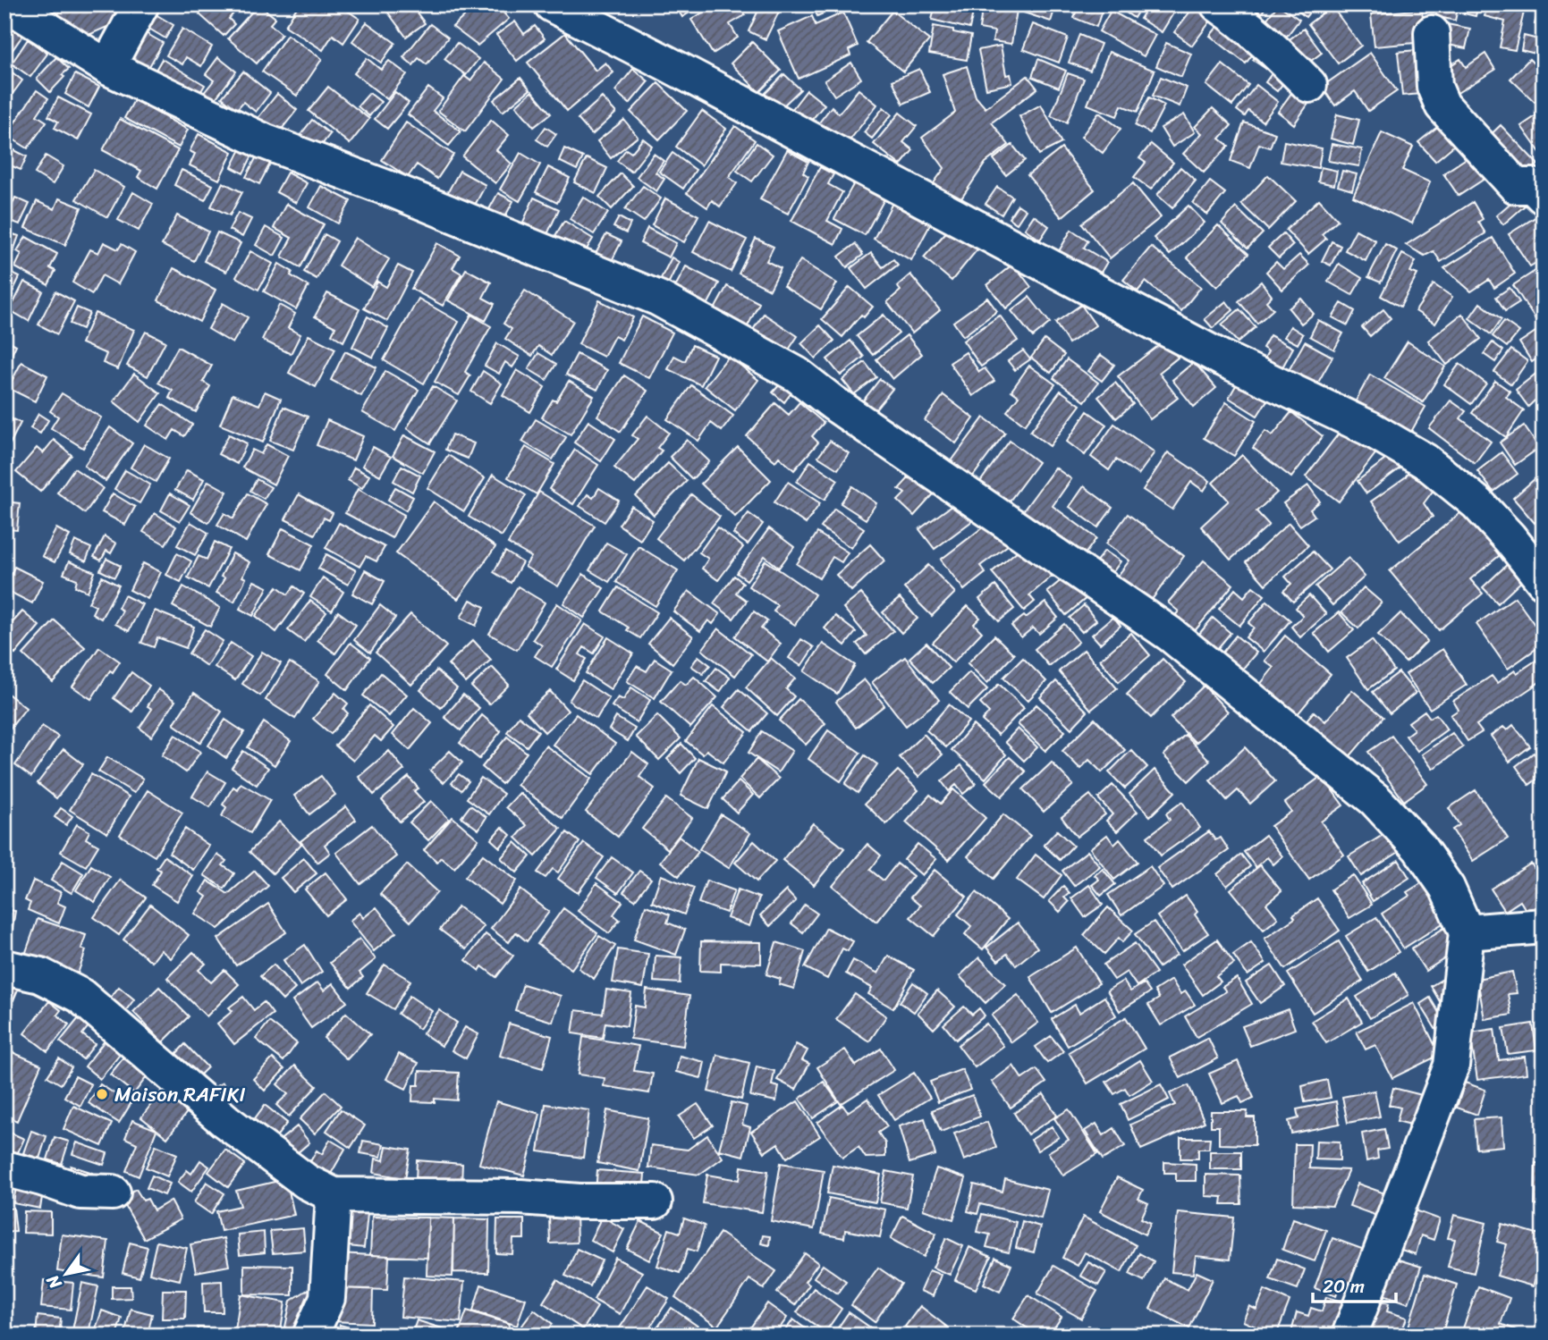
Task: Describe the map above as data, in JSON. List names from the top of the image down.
{
  "places": ["Maison RAFIKI"],
  "scale_bar": "20 m",
  "north": "bottom left"
}
